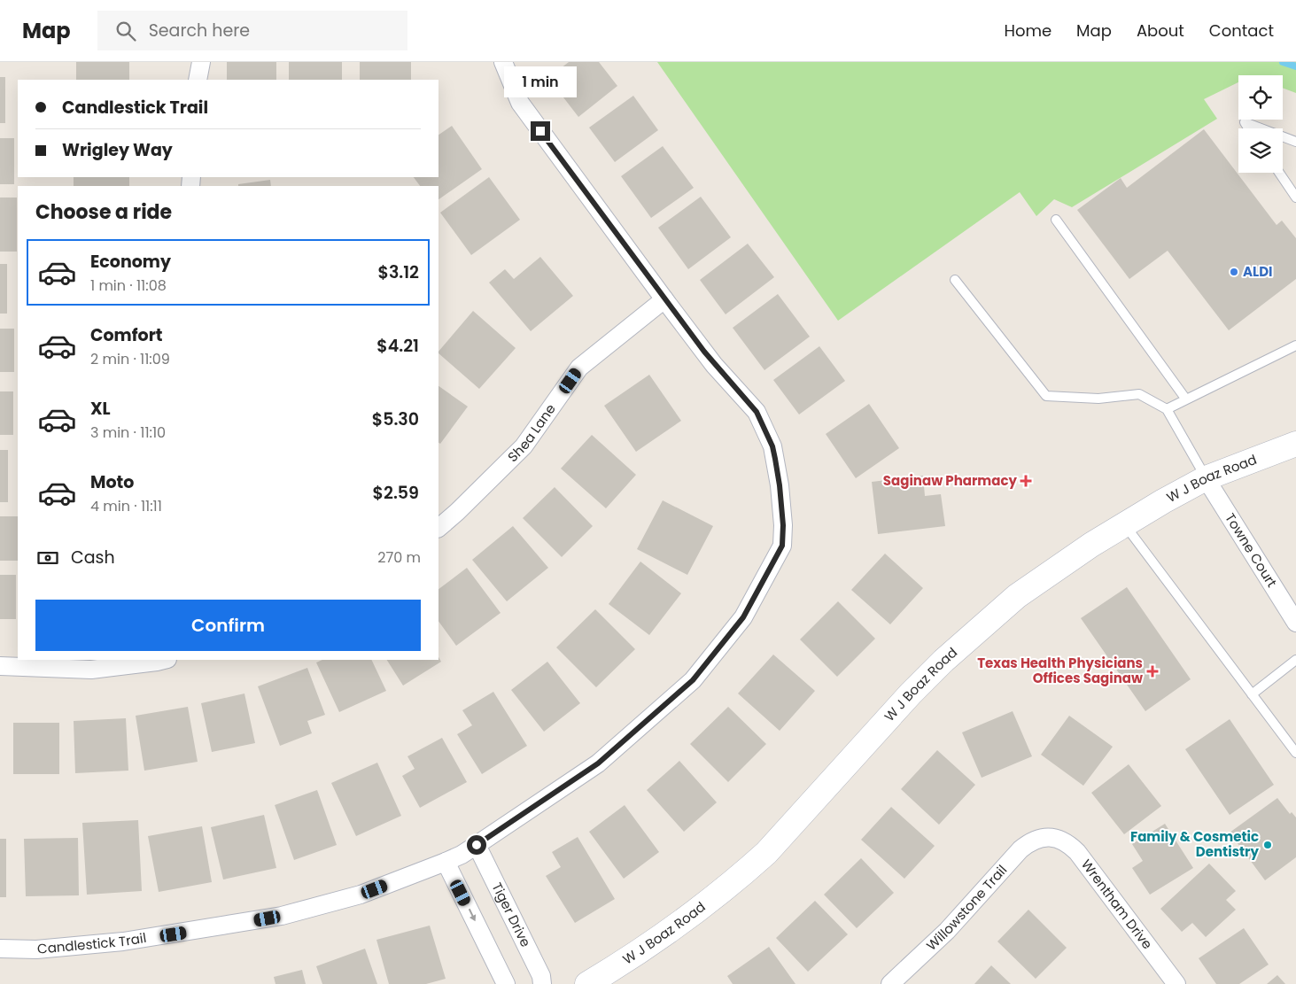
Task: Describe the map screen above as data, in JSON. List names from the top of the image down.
{
  "streets": {
    "main road": ["W J Boaz Road"],
    "street": [
      "Shea Lane",
      "Towne Court",
      "Wrentham Drive",
      "Willowstone Trail",
      "Tiger Drive",
      "Candlestick Trail"
    ]
  },
  "crossings": [
    ["Shea Lane", "Candlestick Trail"],
    ["W J Boaz Road", "Towne Court"],
    ["Wrentham Drive", "Willowstone Trail"],
    ["Tiger Drive", "Candlestick Trail"]
  ],
  "places": {
    "other": ["ALDI", "Family & Cosmetic Dentistry"],
    "health": ["Saginaw Pharmacy", "Texas Health Physicians Offices Saginaw"]
  },
  "page": {
    "header": "Map",
    "search": "Search here",
    "nav": [
      "Home",
      "Map",
      "About",
      "Contact"
    ],
    "bubble": "1 min",
    "banner": ["Candlestick Trail", "Wrigley Way"],
    "heading": "Choose a ride",
    "list": [
      {
        "name": "Economy",
        "note": "1 min · 11:08",
        "value": "$3.12"
      },
      {
        "name": "Comfort",
        "note": "2 min · 11:09",
        "value": "$4.21"
      },
      {
        "name": "XL",
        "note": "3 min · 11:10",
        "value": "$5.30"
      },
      {
        "name": "Moto",
        "note": "4 min · 11:11",
        "value": "$2.59"
      }
    ],
    "pay": ["Cash", "270 m"],
    "buttons": "Confirm"
  }
}
